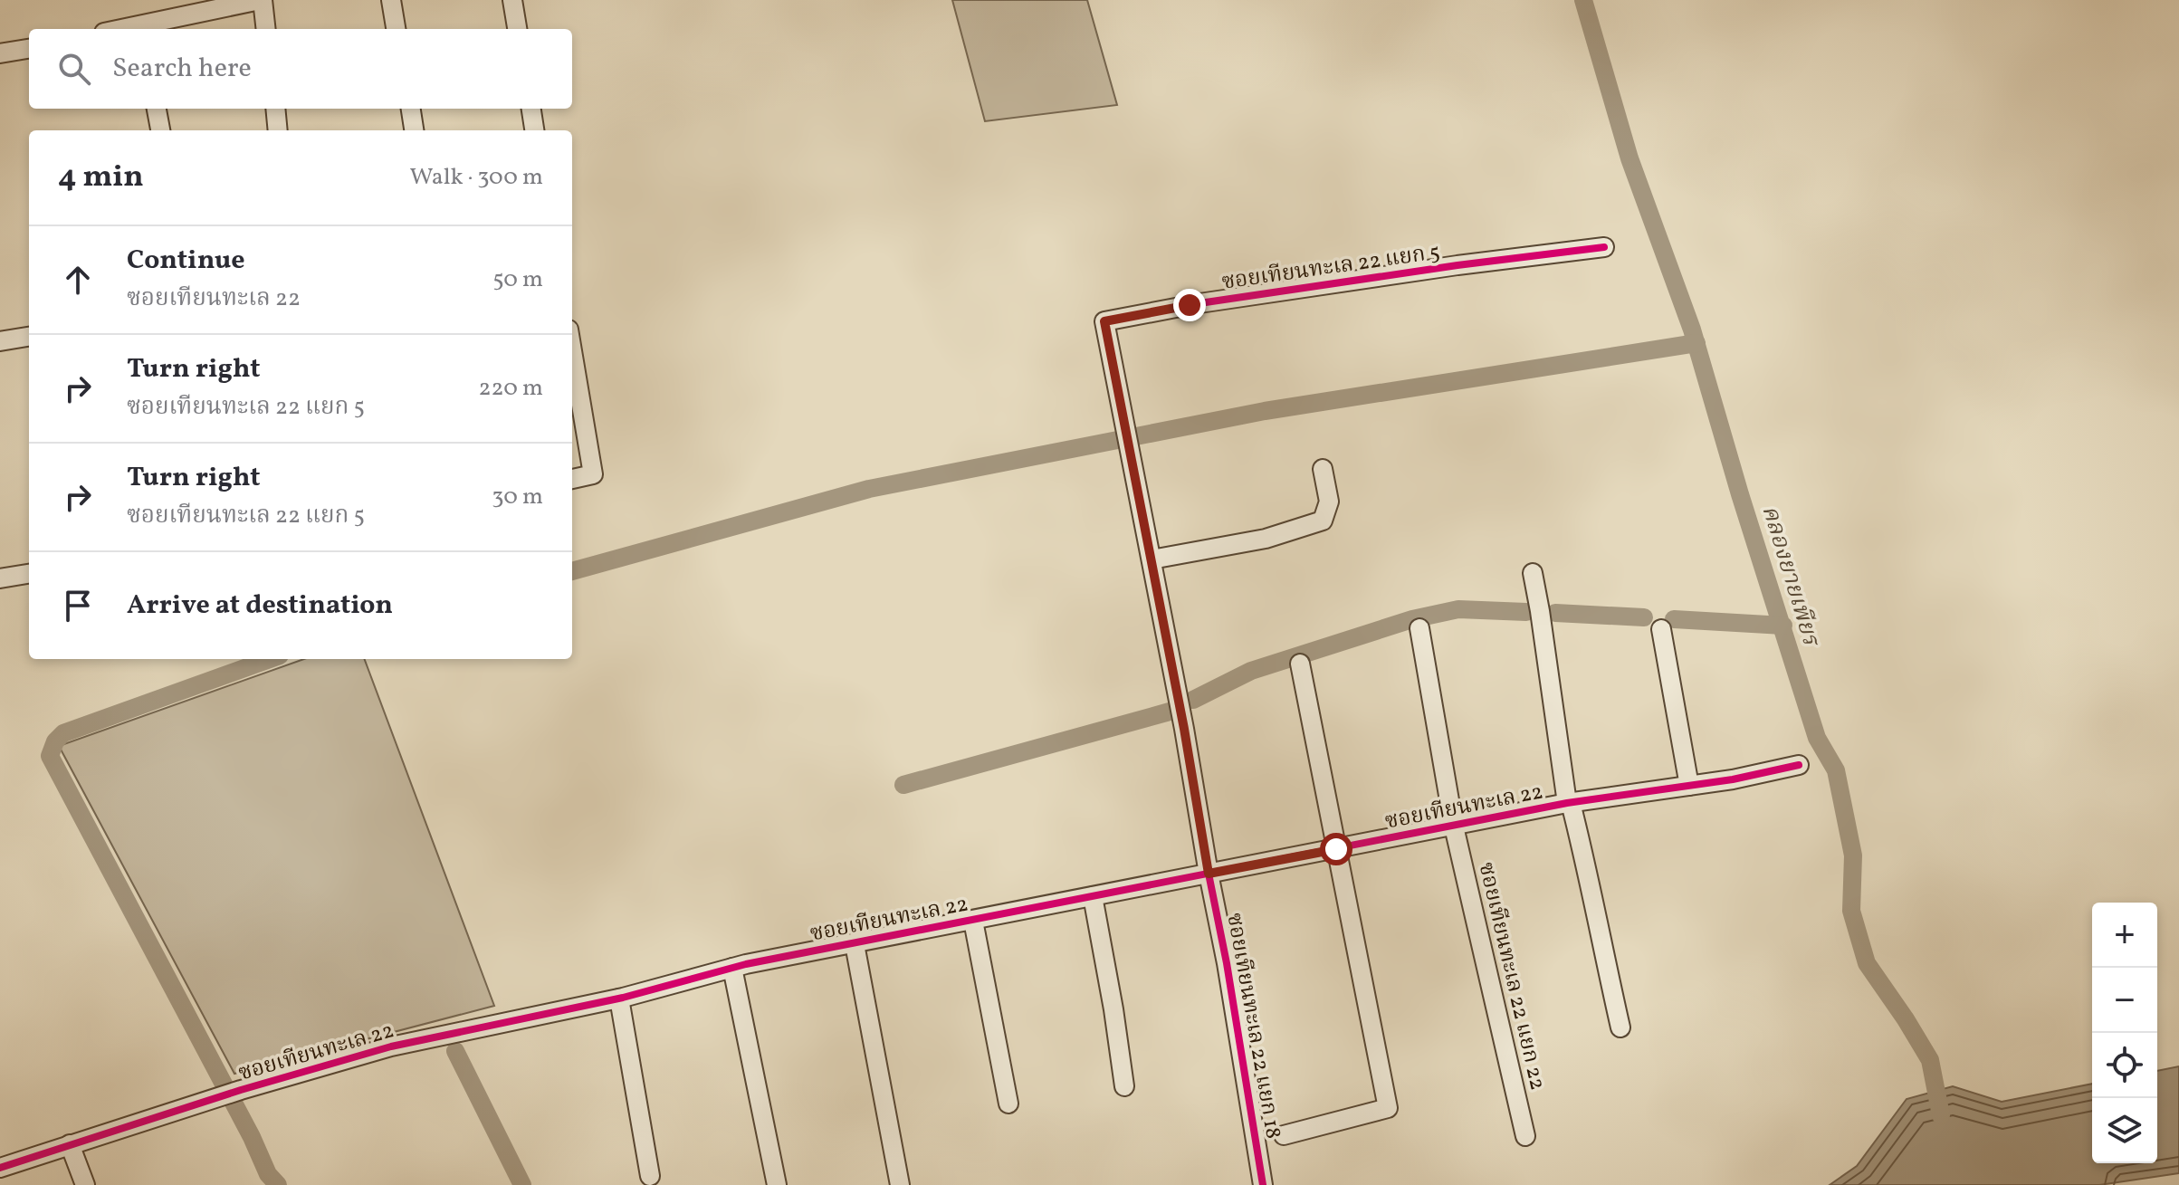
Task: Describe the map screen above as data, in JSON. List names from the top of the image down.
{
  "streets": {
    "street": [
      "ซอยเทียนทะเล 22 แยก 5",
      "ซอยเทียนทะเล 22",
      "ซอยเทียนทะเล 22 แยก 22",
      "ซอยเทียนทะเล 22 แยก 18"
    ]
  },
  "crossings": [
    ["ซอยเทียนทะเล 22 แยก 5", "ซอยเทียนทะเล 22"],
    ["ซอยเทียนทะเล 22 แยก 5", "ซอยเทียนทะเล 22 แยก 18"],
    ["ซอยเทียนทะเล 22", "ซอยเทียนทะเล 22 แยก 22"],
    ["ซอยเทียนทะเล 22", "ซอยเทียนทะเล 22 แยก 18"]
  ],
  "water": ["คลองยายเพียร"],
  "page": {
    "search": "Search here",
    "heading": ["4 min", "Walk · 300 m"],
    "list": [
      ["Continue", "ซอยเทียนทะเล 22", "50 m"],
      ["Turn right", "ซอยเทียนทะเล 22 แยก 5", "220 m"],
      ["Turn right", "ซอยเทียนทะเล 22 แยก 5", "30 m"],
      "Arrive at destination"
    ],
    "map_buttons": ["+", "−"]
  }
}
